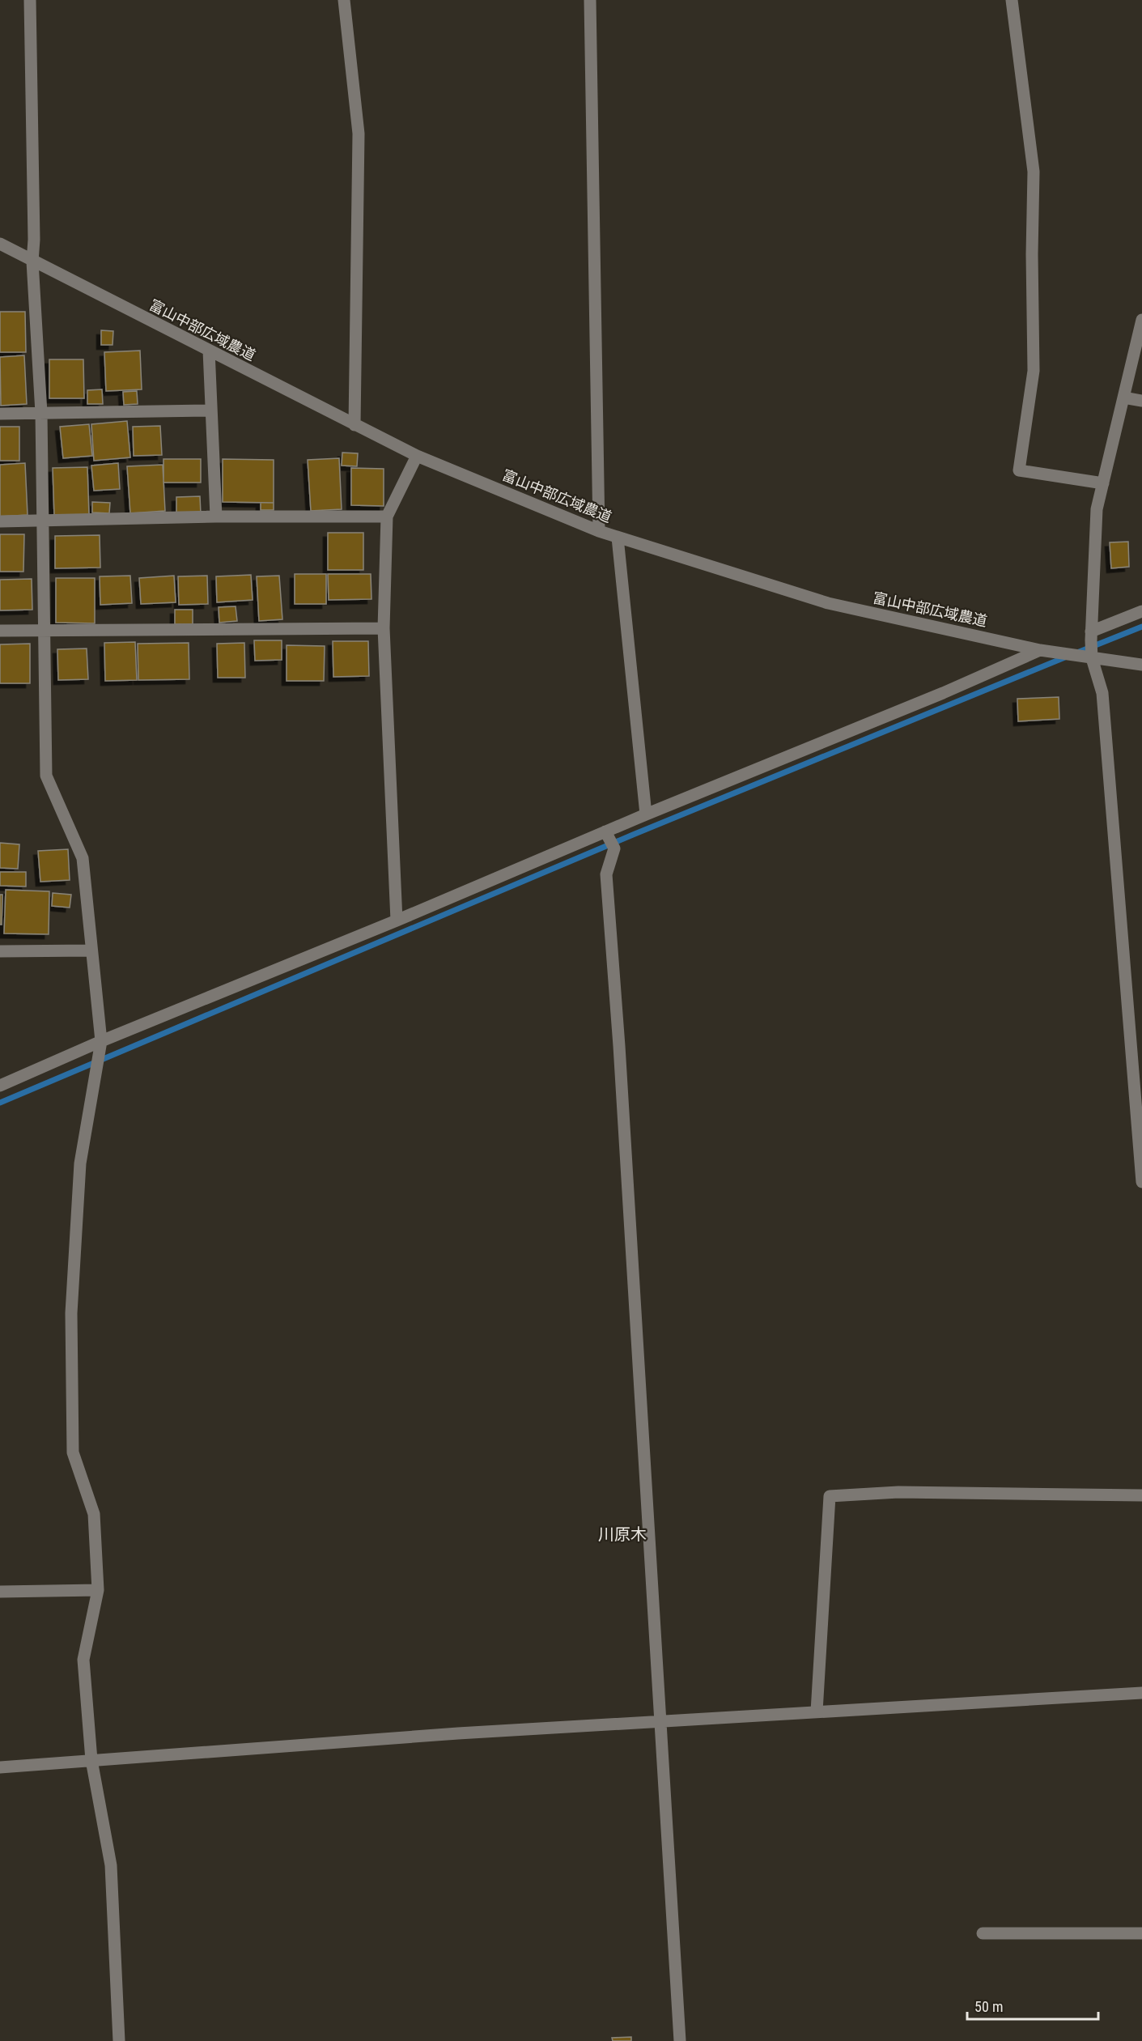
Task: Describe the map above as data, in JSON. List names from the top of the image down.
{
  "streets": {
    "street": ["富山中部広域農道"]
  },
  "districts": ["川原木"],
  "scale_bar": "50 m"
}
